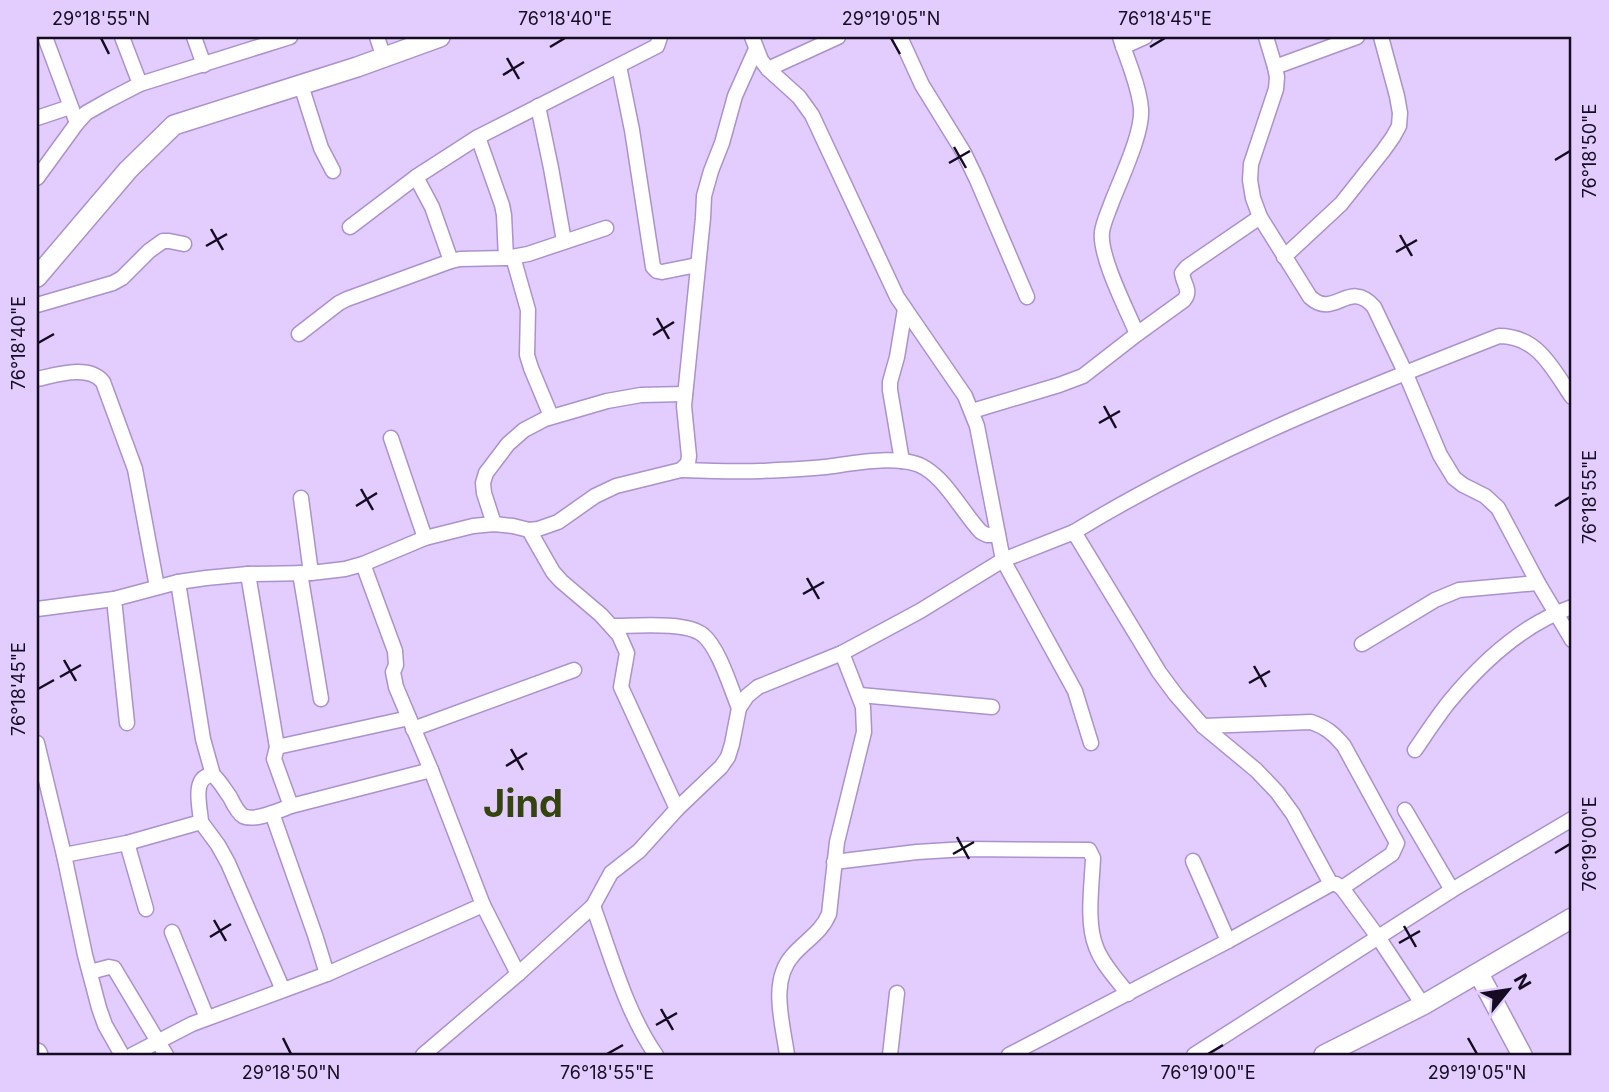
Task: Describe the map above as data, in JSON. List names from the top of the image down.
{
  "districts": ["Jind"],
  "north": "top right",
  "coordinates": [
    "29°18'55\"N",
    "76°18'40\"E",
    "29°19'05\"N",
    "76°18'45\"E",
    "76°18'50\"E",
    "76°18'55\"E",
    "76°19'00\"E",
    "29°18'50\"N"
  ]
}
